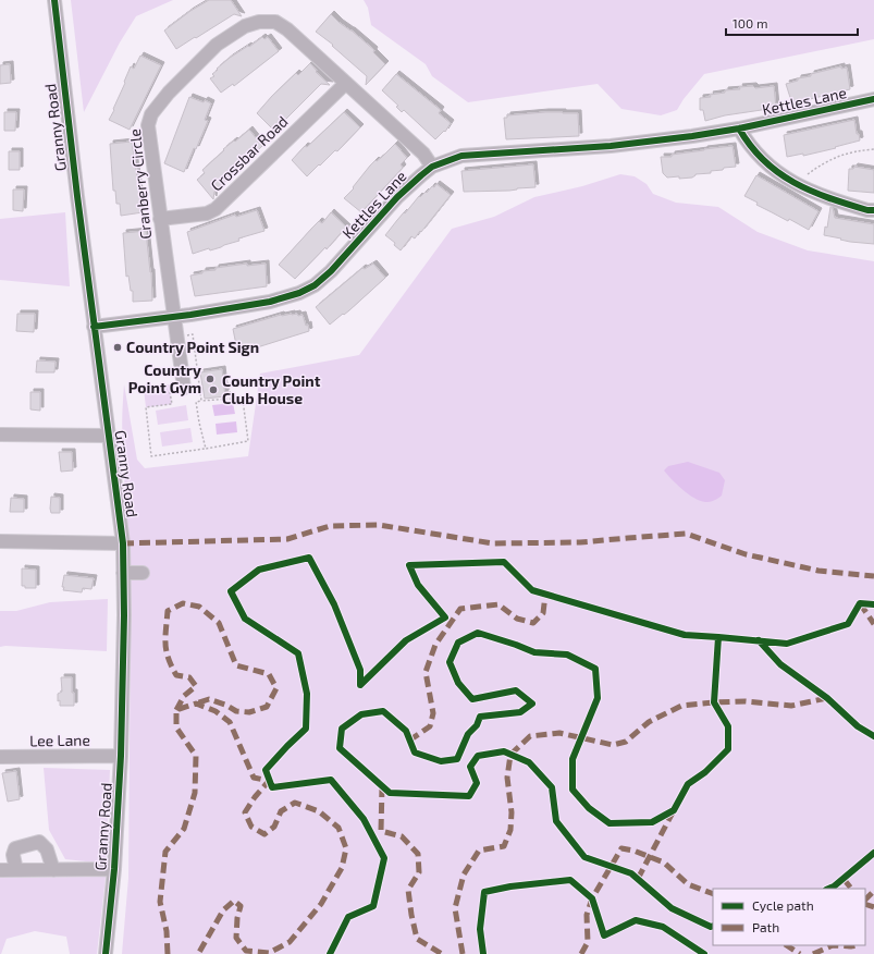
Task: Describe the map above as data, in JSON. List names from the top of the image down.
{
  "streets": {
    "street": [
      "Kettles Lane",
      "Granny Road",
      "Crossbar Road",
      "Cranberry Circle",
      "Lee Lane"
    ]
  },
  "crossings": [
    ["Kettles Lane", "Granny Road"],
    ["Kettles Lane", "Cranberry Circle"],
    ["Granny Road", "Lee Lane"],
    ["Crossbar Road", "Cranberry Circle"]
  ],
  "places": ["Country Point Sign", "Country Point Gym", "Country Point Club House"],
  "legend": ["Cycle path", "Path"],
  "scale_bar": "100 m"
}
